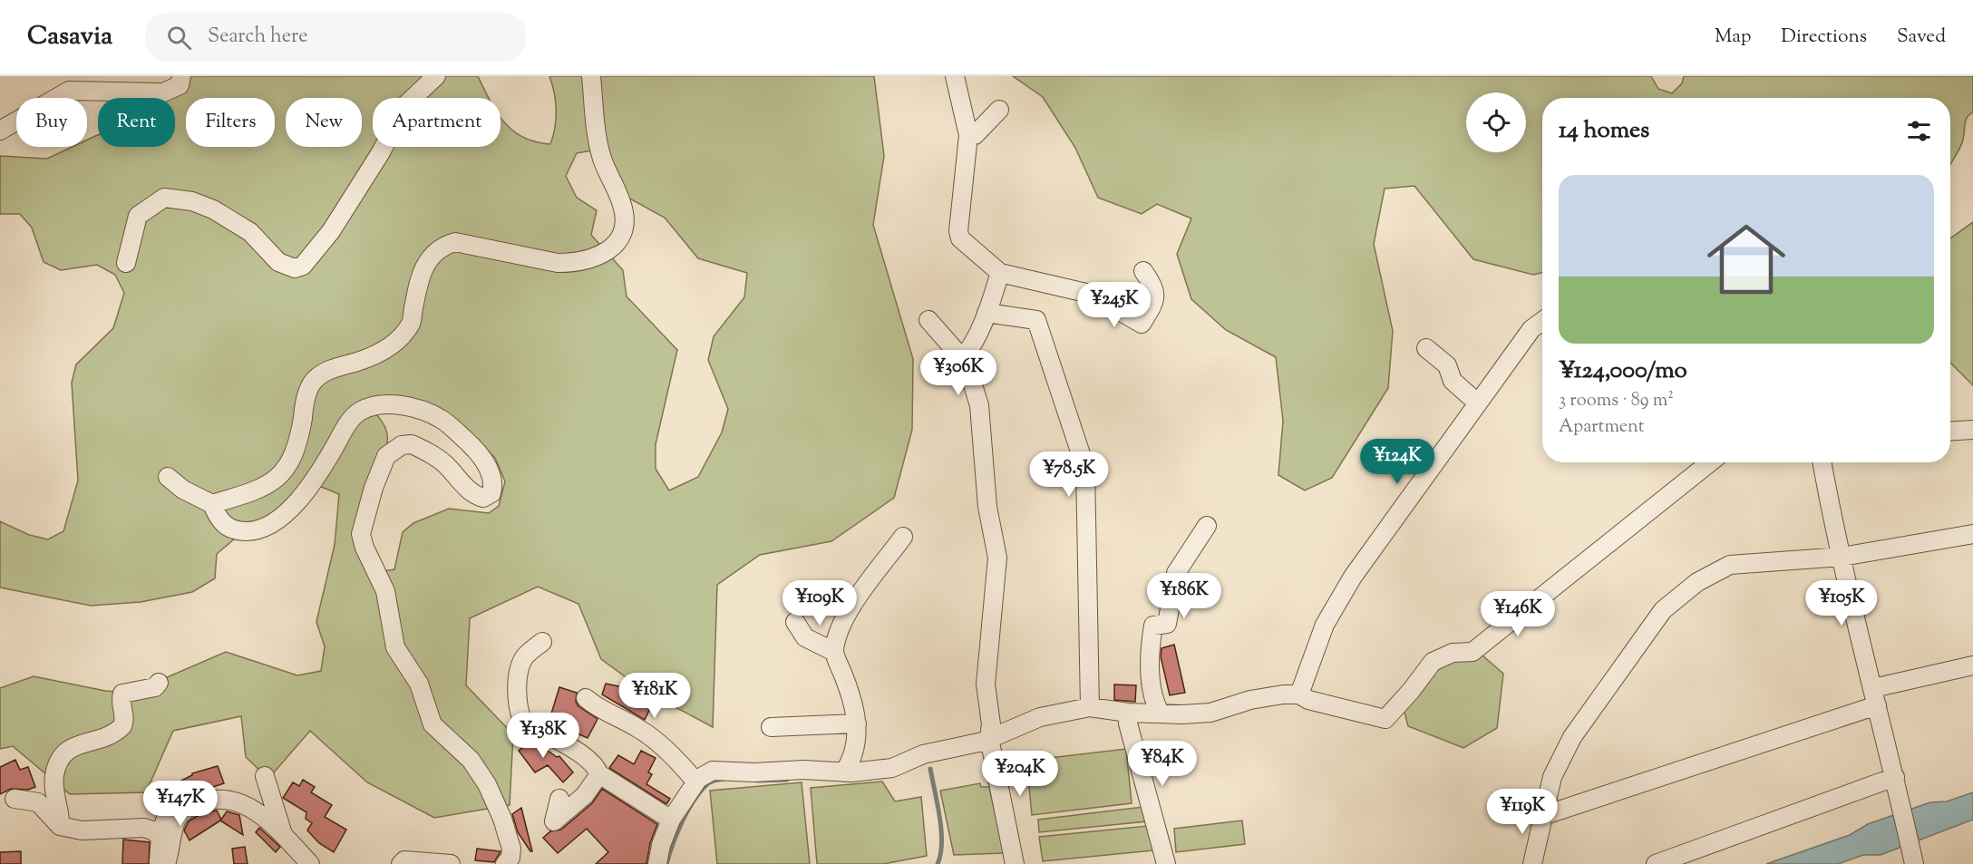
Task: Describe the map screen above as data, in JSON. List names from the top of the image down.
{
  "page": {
    "header": "Casavia",
    "search": "Search here",
    "nav": ["Map", "Directions", "Saved"],
    "chip": [
      "Buy",
      "Rent",
      "Filters",
      "New",
      "Apartment"
    ],
    "heading": "14 homes",
    "list": [
      {
        "name": "¥124,000/mo",
        "note": "3 rooms · 89 m² · Apartment"
      }
    ],
    "price": [
      "¥245K",
      "¥306K",
      "¥124K",
      "¥78.5K",
      "¥186K",
      "¥109K",
      "¥105K",
      "¥146K",
      "¥181K",
      "¥138K",
      "¥84K",
      "¥204K",
      "¥147K",
      "¥119K"
    ]
  }
}
